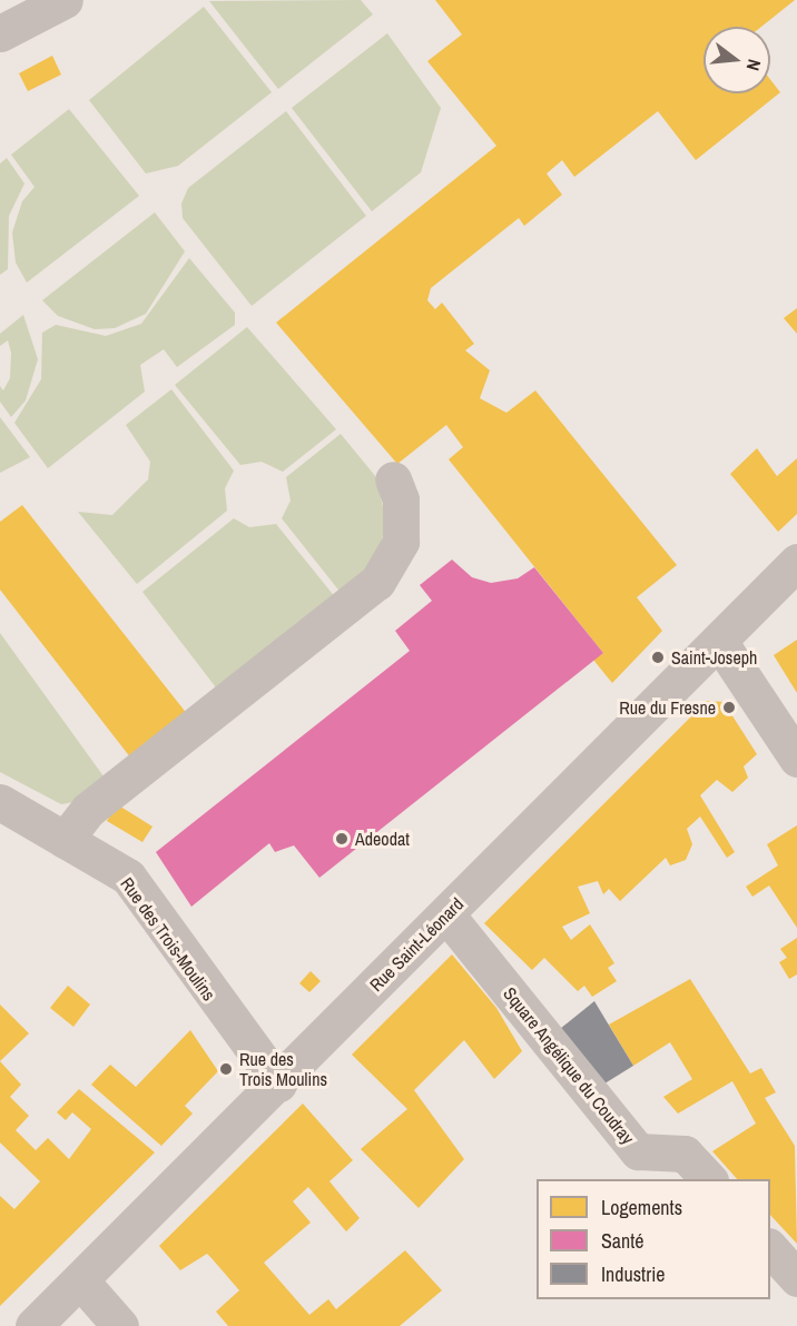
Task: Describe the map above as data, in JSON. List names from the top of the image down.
{
  "streets": {
    "street": ["Rue des Trois-Moulins", "Rue Saint-Léonard", "Square Angélique du Coudray"]
  },
  "crossings": [
    ["Rue des Trois-Moulins", "Rue Saint-Léonard"],
    ["Rue Saint-Léonard", "Square Angélique du Coudray"]
  ],
  "places": [
    "Saint-Joseph",
    "Rue du Fresne",
    "Adeodat",
    "Rue des Trois Moulins"
  ],
  "legend": ["Logements", "Santé", "Industrie"],
  "north": "right"
}
